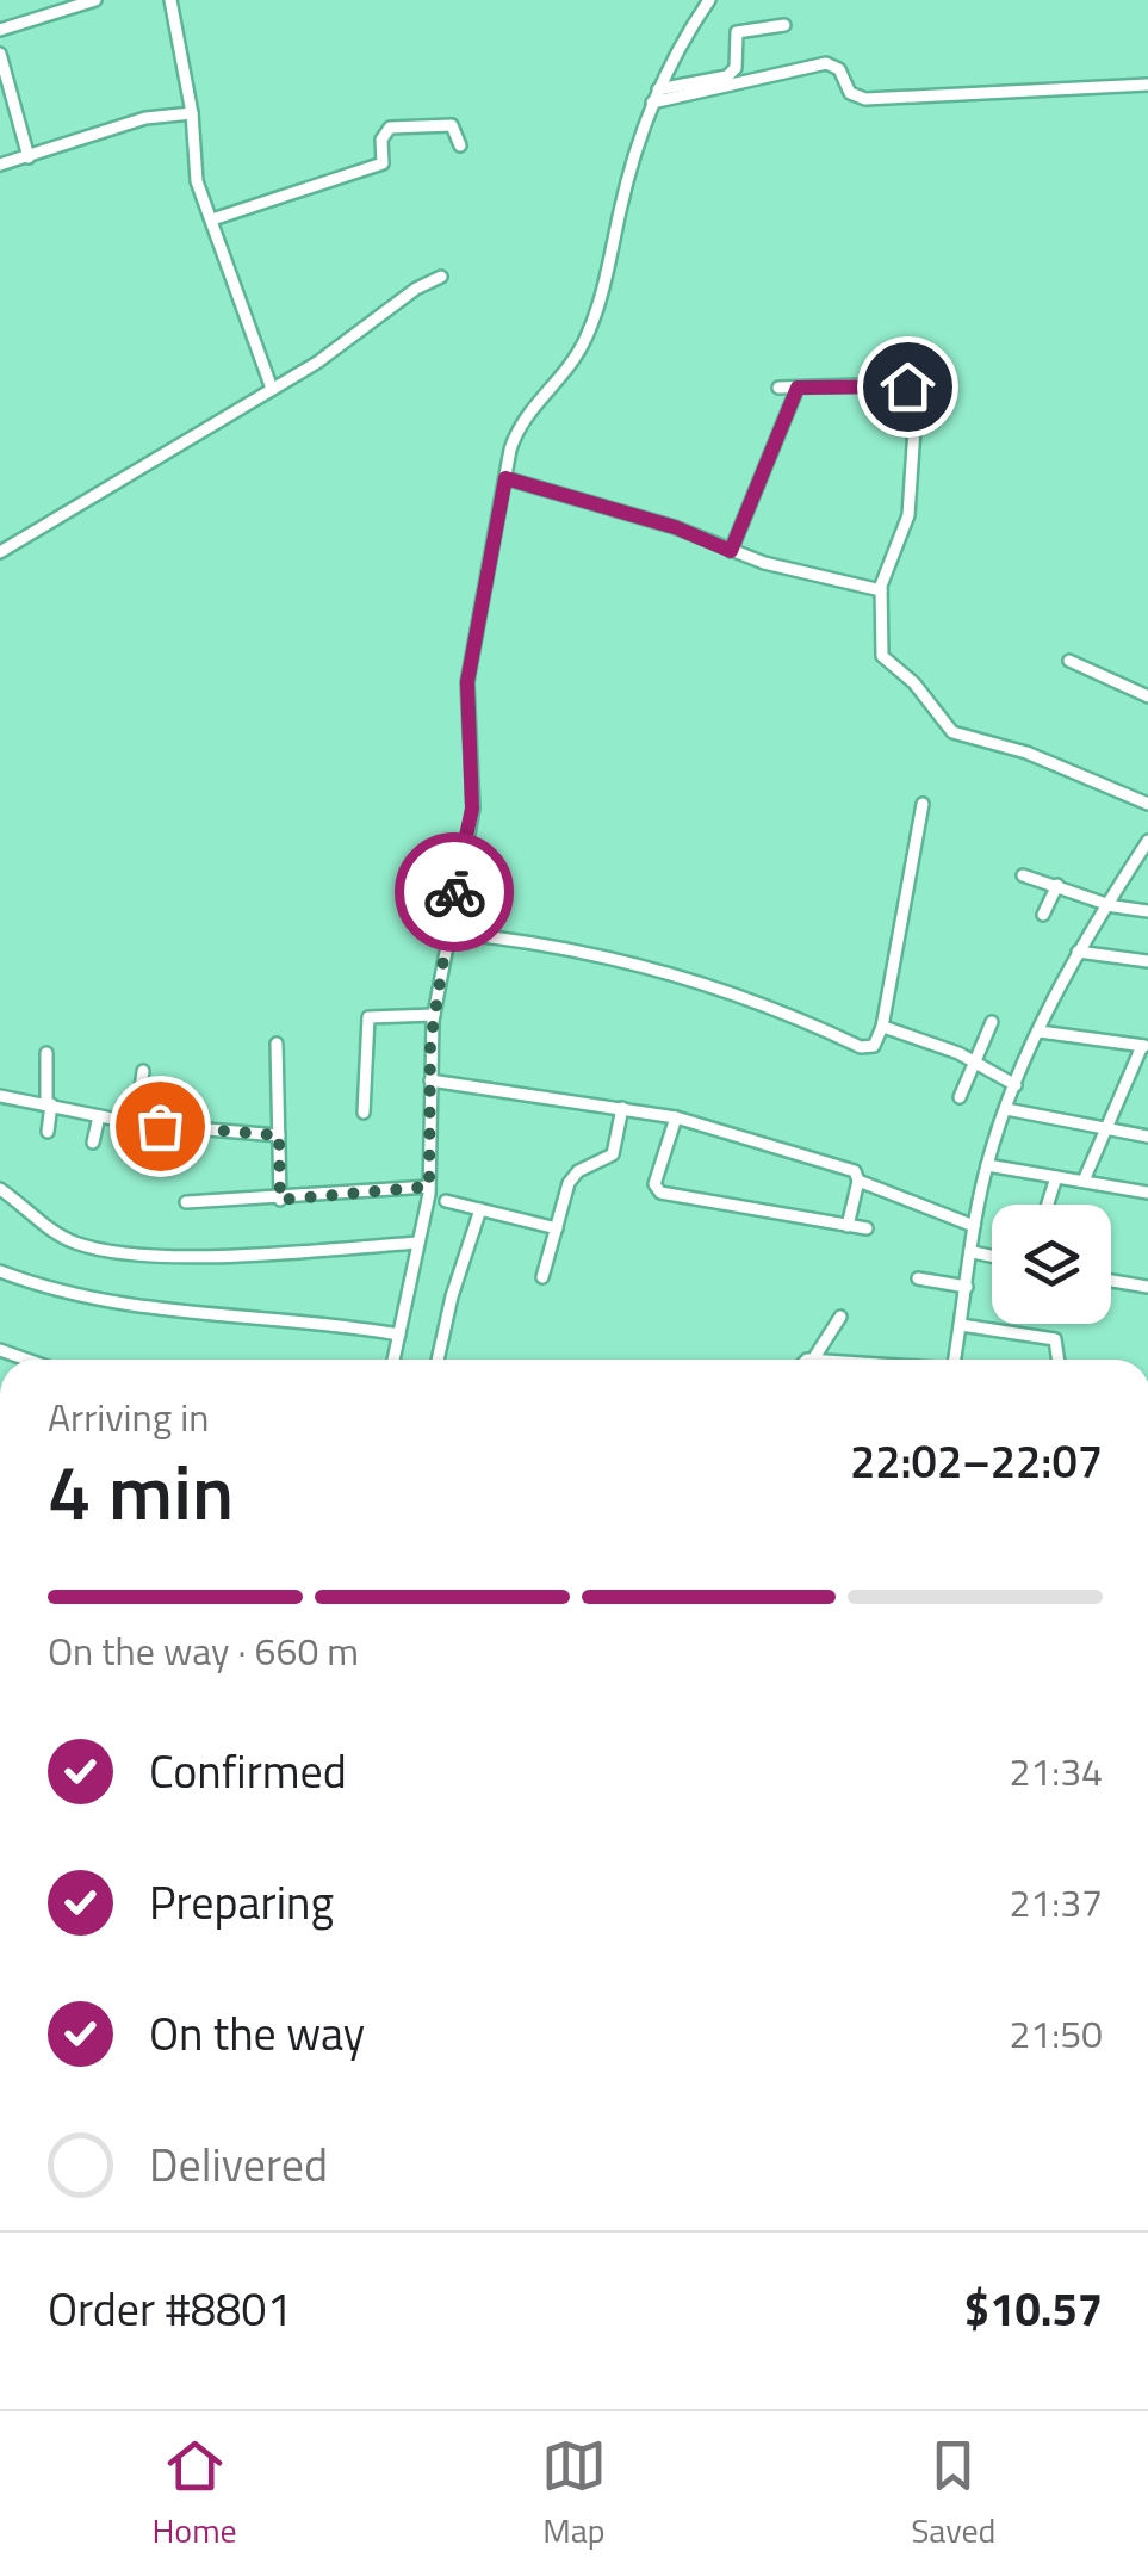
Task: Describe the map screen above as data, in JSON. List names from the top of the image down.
{
  "page": {
    "heading": ["4 min", "Arriving in", "22:02–22:07"],
    "panel": ["Order #8801", "$10.57"],
    "bar": "On the way · 660 m",
    "list": [
      ["Confirmed", "21:34"],
      ["Preparing", "21:37"],
      ["On the way", "21:50"],
      "Delivered"
    ],
    "tabs": ["Home", "Map", "Saved"]
  }
}
